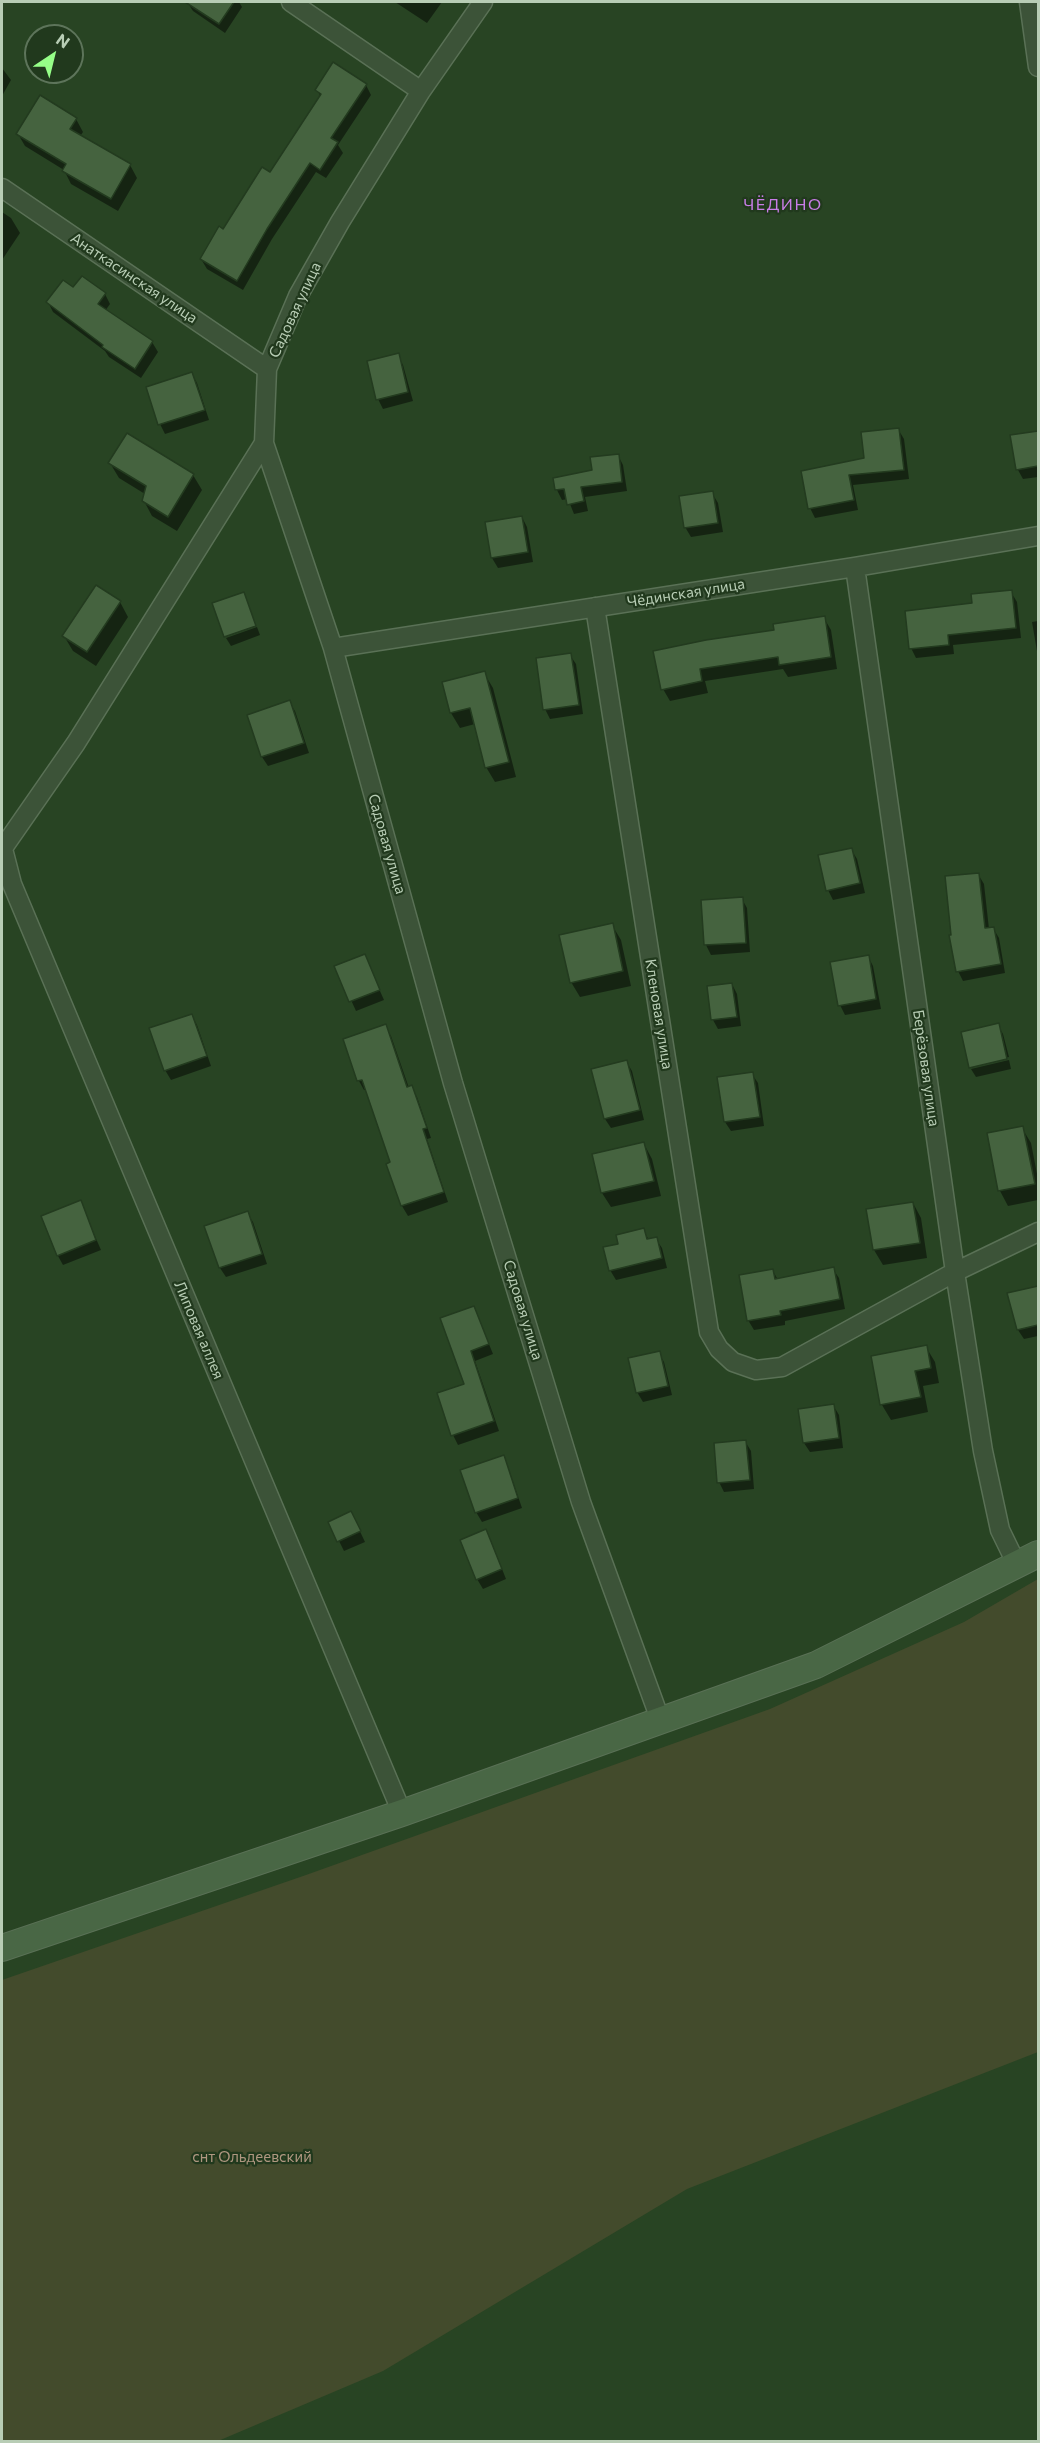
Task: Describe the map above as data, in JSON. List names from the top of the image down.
{
  "streets": {
    "street": [
      "Анаткасинская улица",
      "Садовая улица",
      "Чёдинская улица",
      "Кленовая улица",
      "Берёзовая улица",
      "Липовая аллея"
    ]
  },
  "crossings": [
    ["Анаткасинская улица", "Садовая улица"],
    ["Садовая улица", "Чёдинская улица"],
    ["Чёдинская улица", "Кленовая улица"],
    ["Чёдинская улица", "Берёзовая улица"],
    ["Кленовая улица", "Берёзовая улица"]
  ],
  "districts": ["ЧЁДИНО"],
  "parks": ["снт Ольдеевский"],
  "north": "top right"
}
